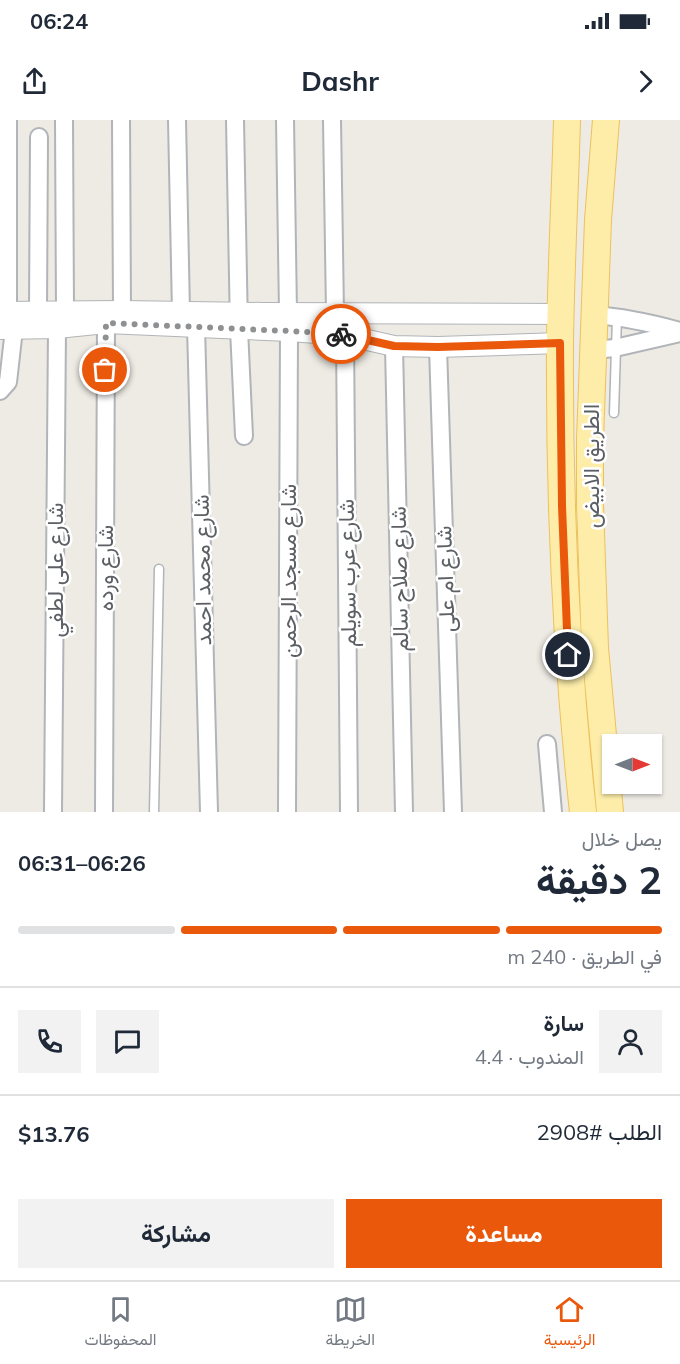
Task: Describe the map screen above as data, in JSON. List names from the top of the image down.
{
  "streets": {
    "main road": ["الطريق الابيض"],
    "street": [
      "شارع ورده",
      "شارع على لطفي",
      "شارع محمد احمد",
      "شارع مسجد الرحمن",
      "شارع عرب سويلم",
      "شارع صلاح سالم",
      "شارع ام على"
    ]
  },
  "north": "right",
  "page": {
    "status": "06:24",
    "header": "Dashr",
    "heading": ["2 دقيقة", "يصل خلال", "06:26–06:31"],
    "panel": [
      "سارة",
      "المندوب · 4.4",
      "الطلب #2908",
      "$13.76"
    ],
    "bar": "في الطريق · 240 m",
    "buttons": ["مساعدة", "مشاركة"],
    "tabs": ["الرئيسية", "الخريطة", "المحفوظات"]
  }
}
